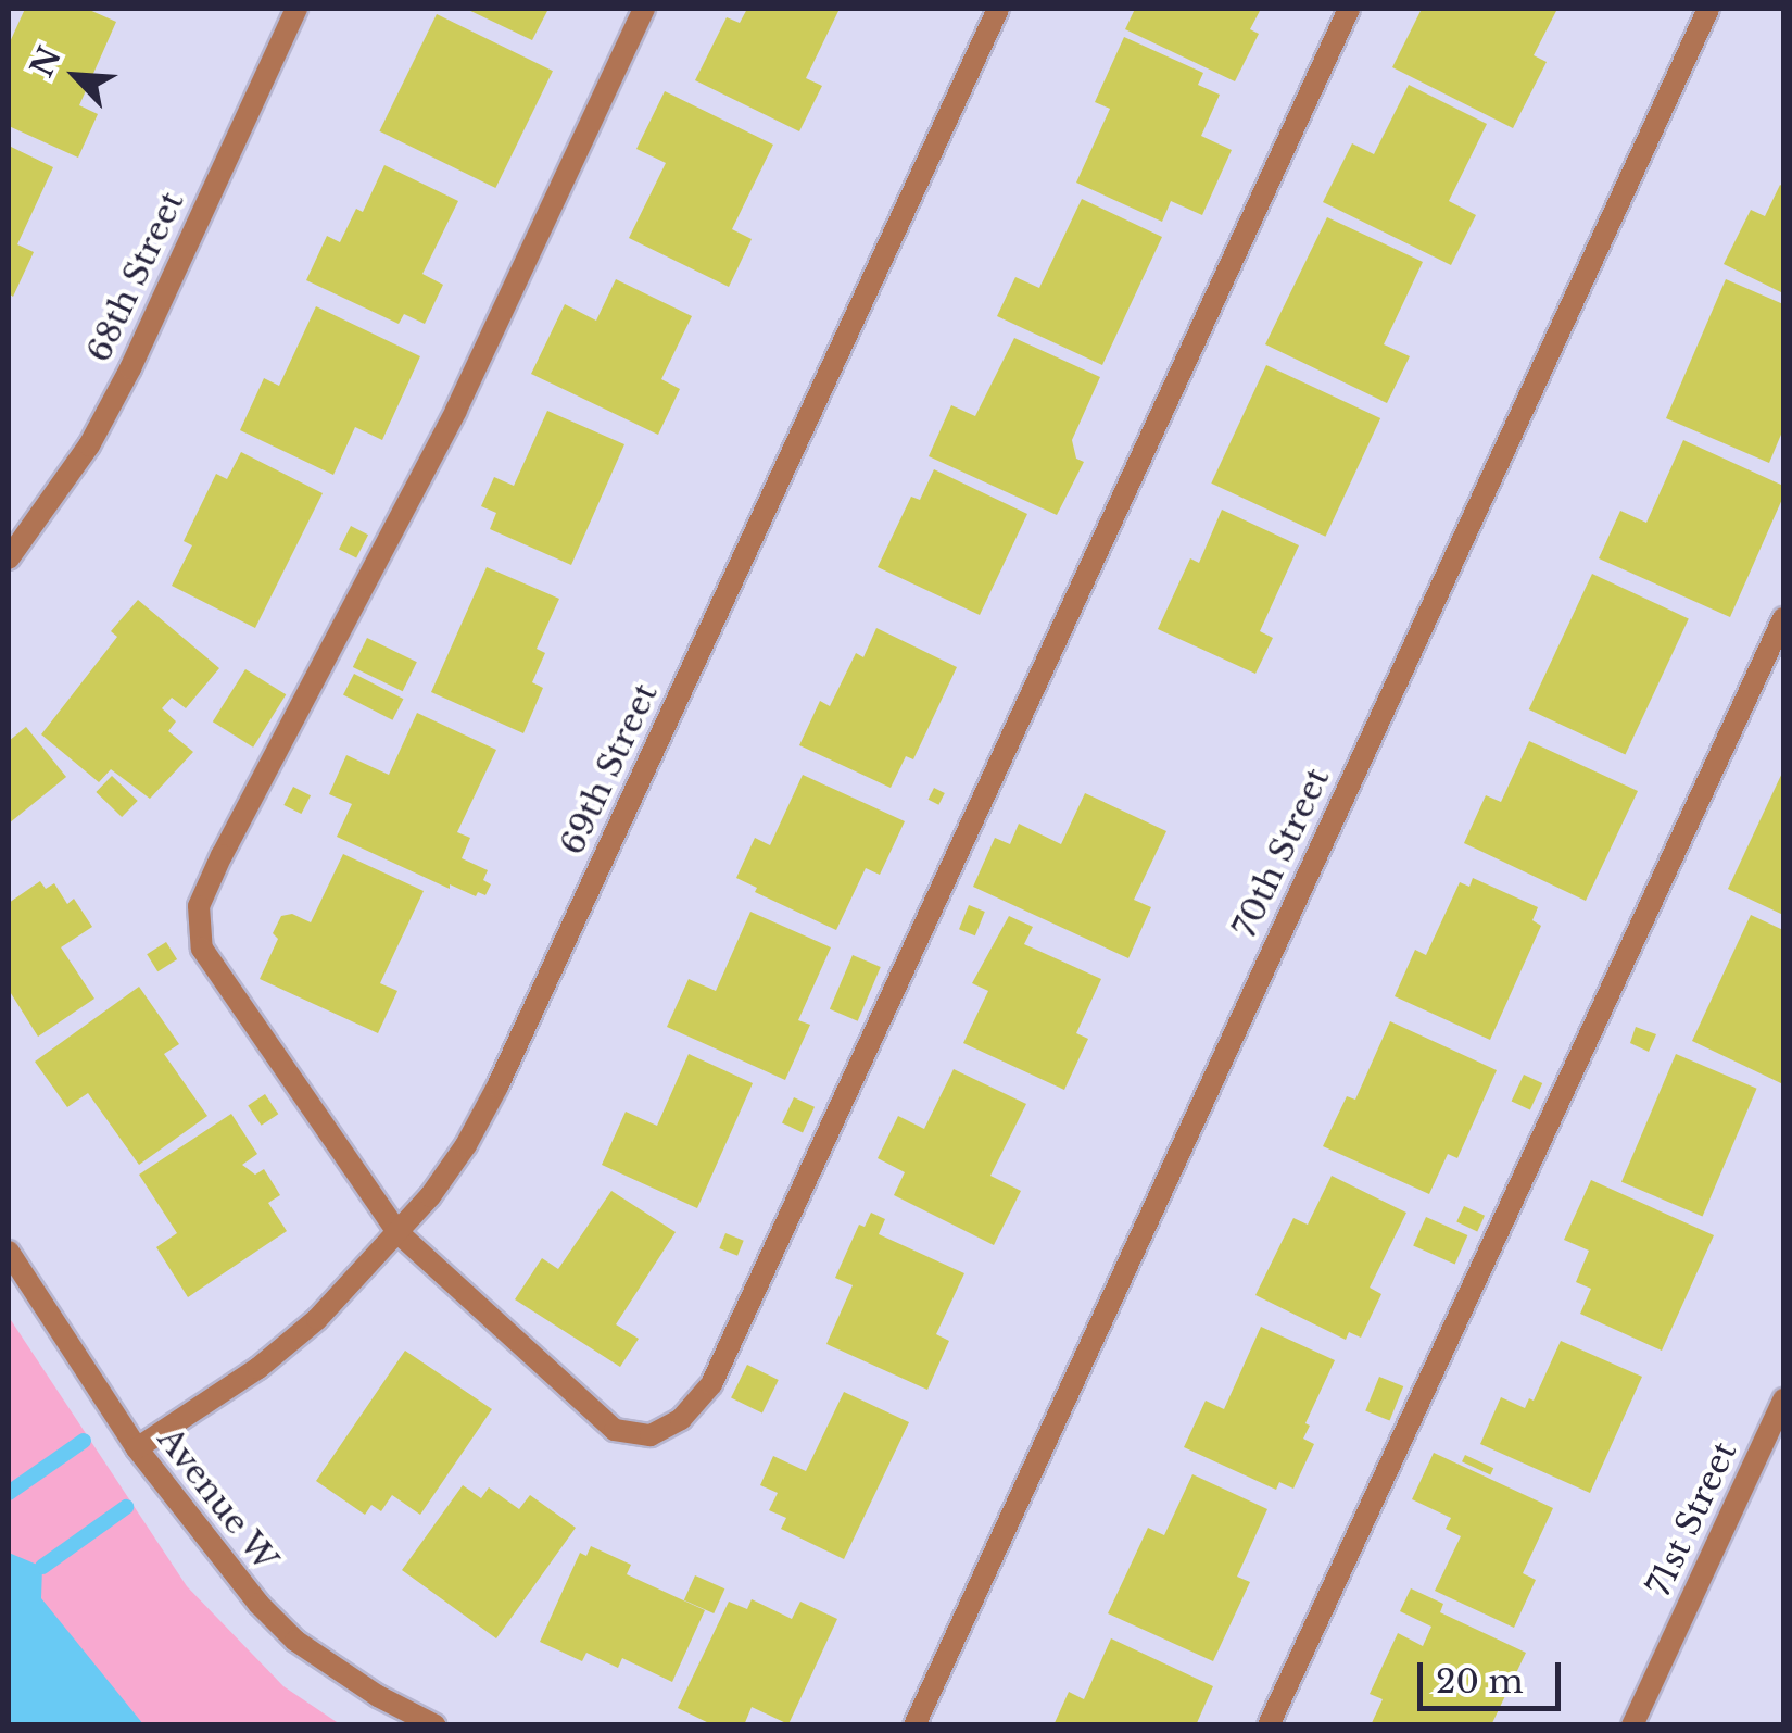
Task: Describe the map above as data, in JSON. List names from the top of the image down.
{
  "streets": {
    "street": [
      "68th Street",
      "69th Street",
      "70th Street",
      "Avenue W",
      "71st Street"
    ]
  },
  "crossings": [
    ["69th Street", "Avenue W"]
  ],
  "scale_bar": "20 m",
  "north": "top left"
}
